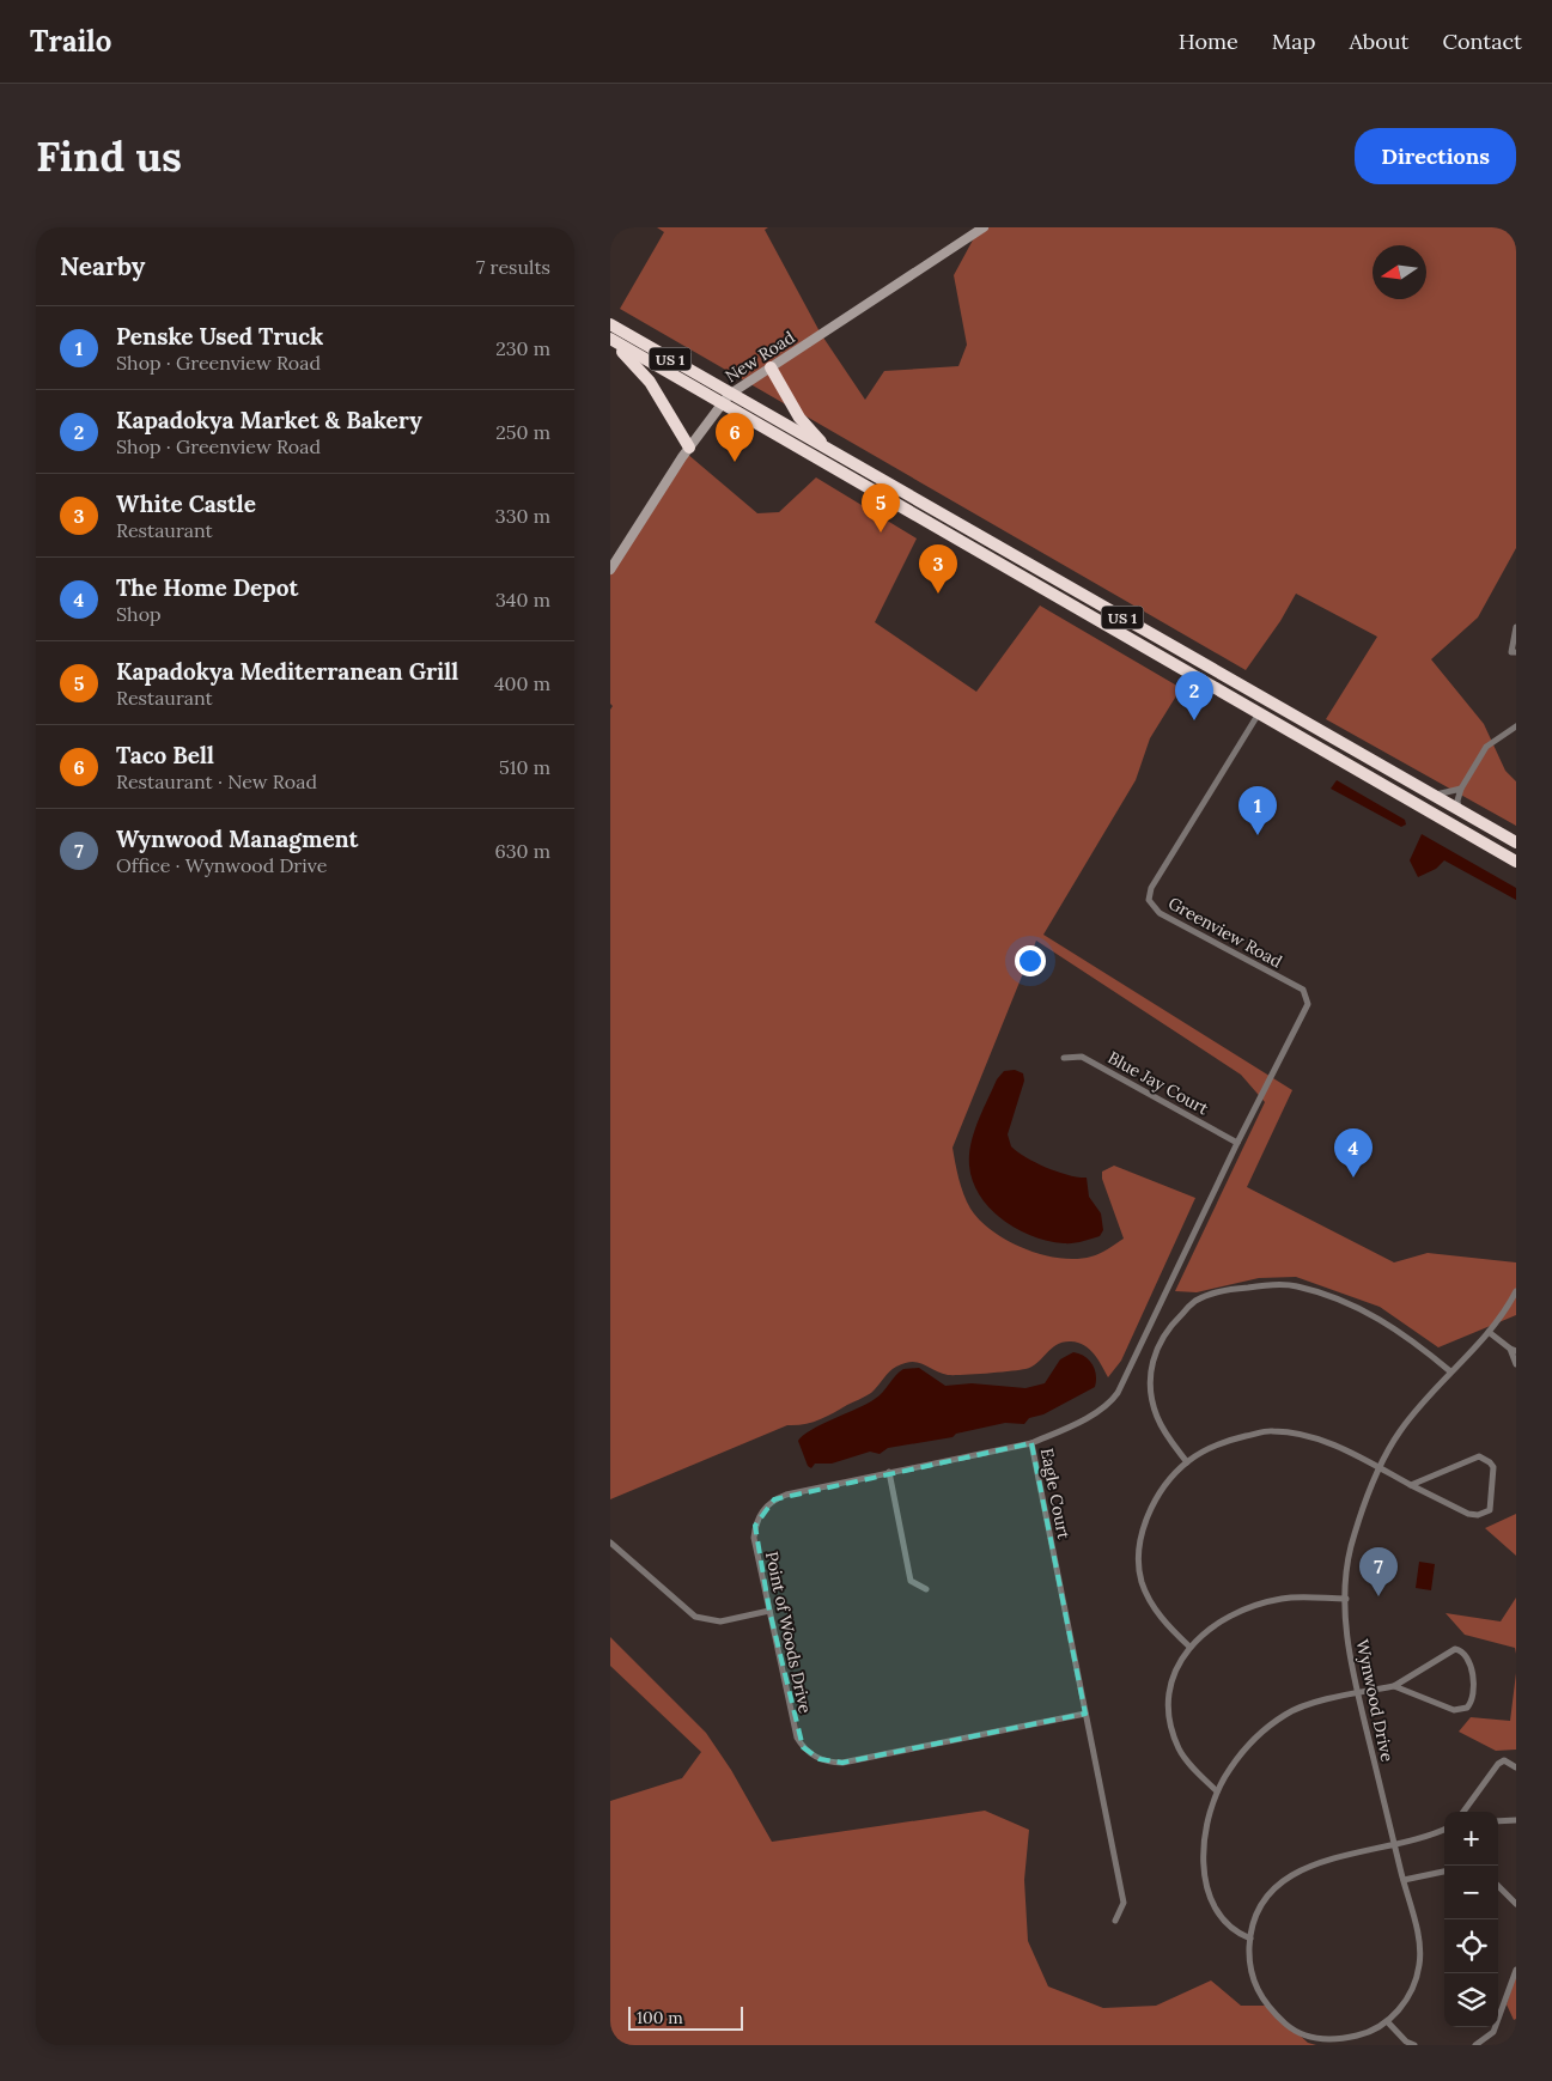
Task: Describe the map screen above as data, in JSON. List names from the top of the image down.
{
  "streets": {
    "highway": ["US 1"],
    "street": [
      "New Road",
      "Greenview Road",
      "Blue Jay Court",
      "Eagle Court",
      "Point of Woods Drive",
      "Wynwood Drive"
    ]
  },
  "crossings": [
    ["New Road", "US 1"],
    ["US 1", "Greenview Road"],
    ["Greenview Road", "Blue Jay Court"],
    ["Greenview Road", "Eagle Court"],
    ["Blue Jay Court", "Eagle Court"],
    ["Eagle Court", "Point of Woods Drive"]
  ],
  "scale_bar": "100 m",
  "north": "left",
  "page": {
    "header": "Trailo",
    "nav": [
      "Home",
      "Map",
      "About",
      "Contact"
    ],
    "buttons": "Directions",
    "title": "Find us",
    "heading": ["Nearby", "7 results"],
    "list": [
      {
        "mark": "1",
        "name": "Penske Used Truck",
        "note": "Shop · Greenview Road",
        "value": "230 m"
      },
      {
        "mark": "2",
        "name": "Kapadokya Market & Bakery",
        "note": "Shop · Greenview Road",
        "value": "250 m"
      },
      {
        "mark": "3",
        "name": "White Castle",
        "note": "Restaurant",
        "value": "330 m"
      },
      {
        "mark": "4",
        "name": "The Home Depot",
        "note": "Shop",
        "value": "340 m"
      },
      {
        "mark": "5",
        "name": "Kapadokya Mediterranean Grill",
        "note": "Restaurant",
        "value": "400 m"
      },
      {
        "mark": "6",
        "name": "Taco Bell",
        "note": "Restaurant · New Road",
        "value": "510 m"
      },
      {
        "mark": "7",
        "name": "Wynwood Managment",
        "note": "Office · Wynwood Drive",
        "value": "630 m"
      }
    ],
    "pins": [
      "6",
      "5",
      "3",
      "2",
      "1",
      "4",
      "7"
    ],
    "map_buttons": ["+", "−"],
    "scale": "100 m"
  }
}
